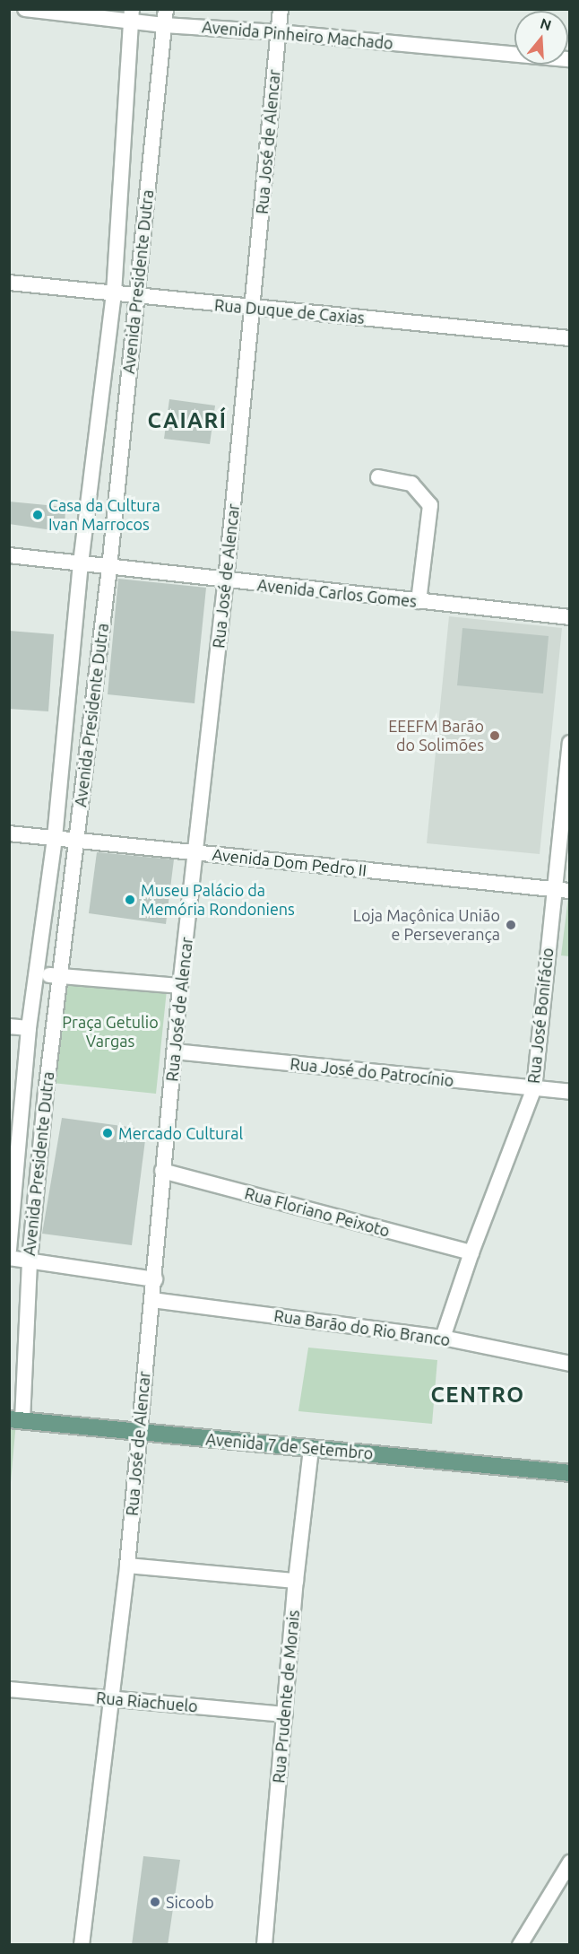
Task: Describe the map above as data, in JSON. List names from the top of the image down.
{
  "streets": {
    "main road": ["Avenida 7 de Setembro"],
    "street": [
      "Avenida Pinheiro Machado",
      "Rua José de Alencar",
      "Avenida Presidente Dutra",
      "Rua Duque de Caxias",
      "Avenida Carlos Gomes",
      "Avenida Dom Pedro II",
      "Rua José Bonifácio",
      "Rua José do Patrocínio",
      "Rua Floriano Peixoto",
      "Rua Barão do Rio Branco",
      "Rua Prudente de Morais",
      "Rua Riachuelo"
    ]
  },
  "crossings": [
    ["Avenida Pinheiro Machado", "Rua José de Alencar"],
    ["Avenida Pinheiro Machado", "Avenida Presidente Dutra"],
    ["Rua José de Alencar", "Rua Duque de Caxias"],
    ["Rua José de Alencar", "Avenida Carlos Gomes"],
    ["Rua José de Alencar", "Avenida Dom Pedro II"],
    ["Rua José de Alencar", "Rua José do Patrocínio"],
    ["Rua José de Alencar", "Rua Floriano Peixoto"],
    ["Rua José de Alencar", "Rua Barão do Rio Branco"],
    ["Rua José de Alencar", "Avenida 7 de Setembro"],
    ["Rua José de Alencar", "Rua Riachuelo"],
    ["Avenida Presidente Dutra", "Rua Duque de Caxias"],
    ["Avenida Presidente Dutra", "Avenida Carlos Gomes"],
    ["Avenida Presidente Dutra", "Avenida Dom Pedro II"],
    ["Avenida Presidente Dutra", "Avenida 7 de Setembro"],
    ["Avenida Dom Pedro II", "Rua José Bonifácio"],
    ["Rua José Bonifácio", "Rua José do Patrocínio"],
    ["Rua José Bonifácio", "Rua Floriano Peixoto"],
    ["Rua José Bonifácio", "Rua Barão do Rio Branco"],
    ["Avenida 7 de Setembro", "Rua Prudente de Morais"],
    ["Rua Prudente de Morais", "Rua Riachuelo"]
  ],
  "districts": ["CAIARÍ", "CENTRO"],
  "parks": ["Praça Getulio Vargas"],
  "places": [
    "Casa da Cultura Ivan Marrocos",
    "EEEFM Barão do Solimões",
    "Museu Palácio da Memória Rondoniens",
    "Loja Maçônica União e Perseverança",
    "Mercado Cultural",
    "Sicoob"
  ],
  "north": "top"
}
